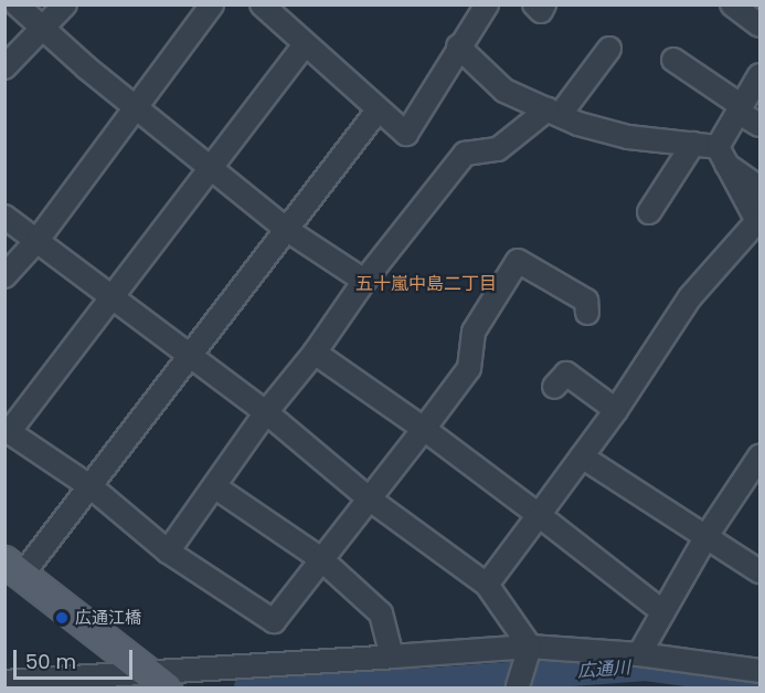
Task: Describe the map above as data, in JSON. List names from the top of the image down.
{
  "districts": ["五十嵐中島二丁目"],
  "water": ["広通川"],
  "places": ["広通江橋"],
  "scale_bar": "50 m"
}
